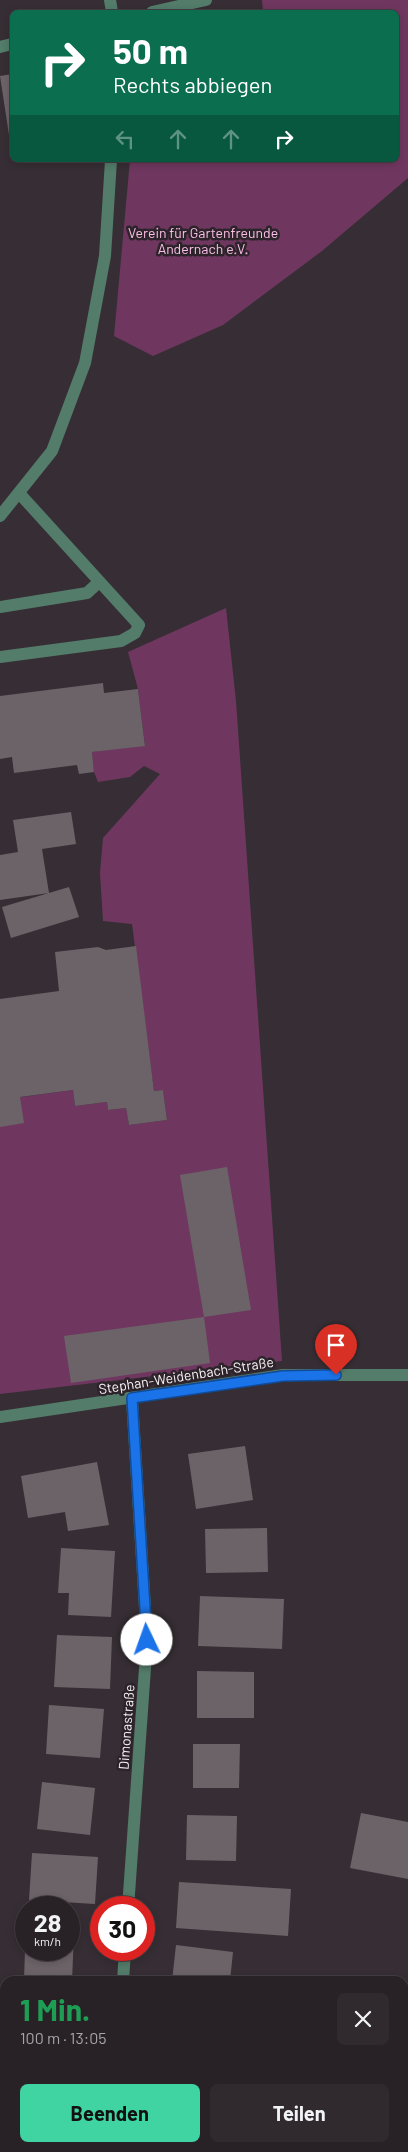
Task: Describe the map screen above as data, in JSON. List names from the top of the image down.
{
  "streets": {
    "street": ["Stephan-Weidenbach-Straße", "Dimonastraße"]
  },
  "crossings": [
    ["Stephan-Weidenbach-Straße", "Dimonastraße"]
  ],
  "parks": ["Verein für Gartenfreunde Andernach e.V."],
  "page": {
    "turn": ["50 m", "Rechts abbiegen"],
    "speed": "28 km/h",
    "limit": "30",
    "heading": ["1 Min.", "100 m · 13:05"],
    "buttons": ["Beenden", "Teilen"]
  }
}
